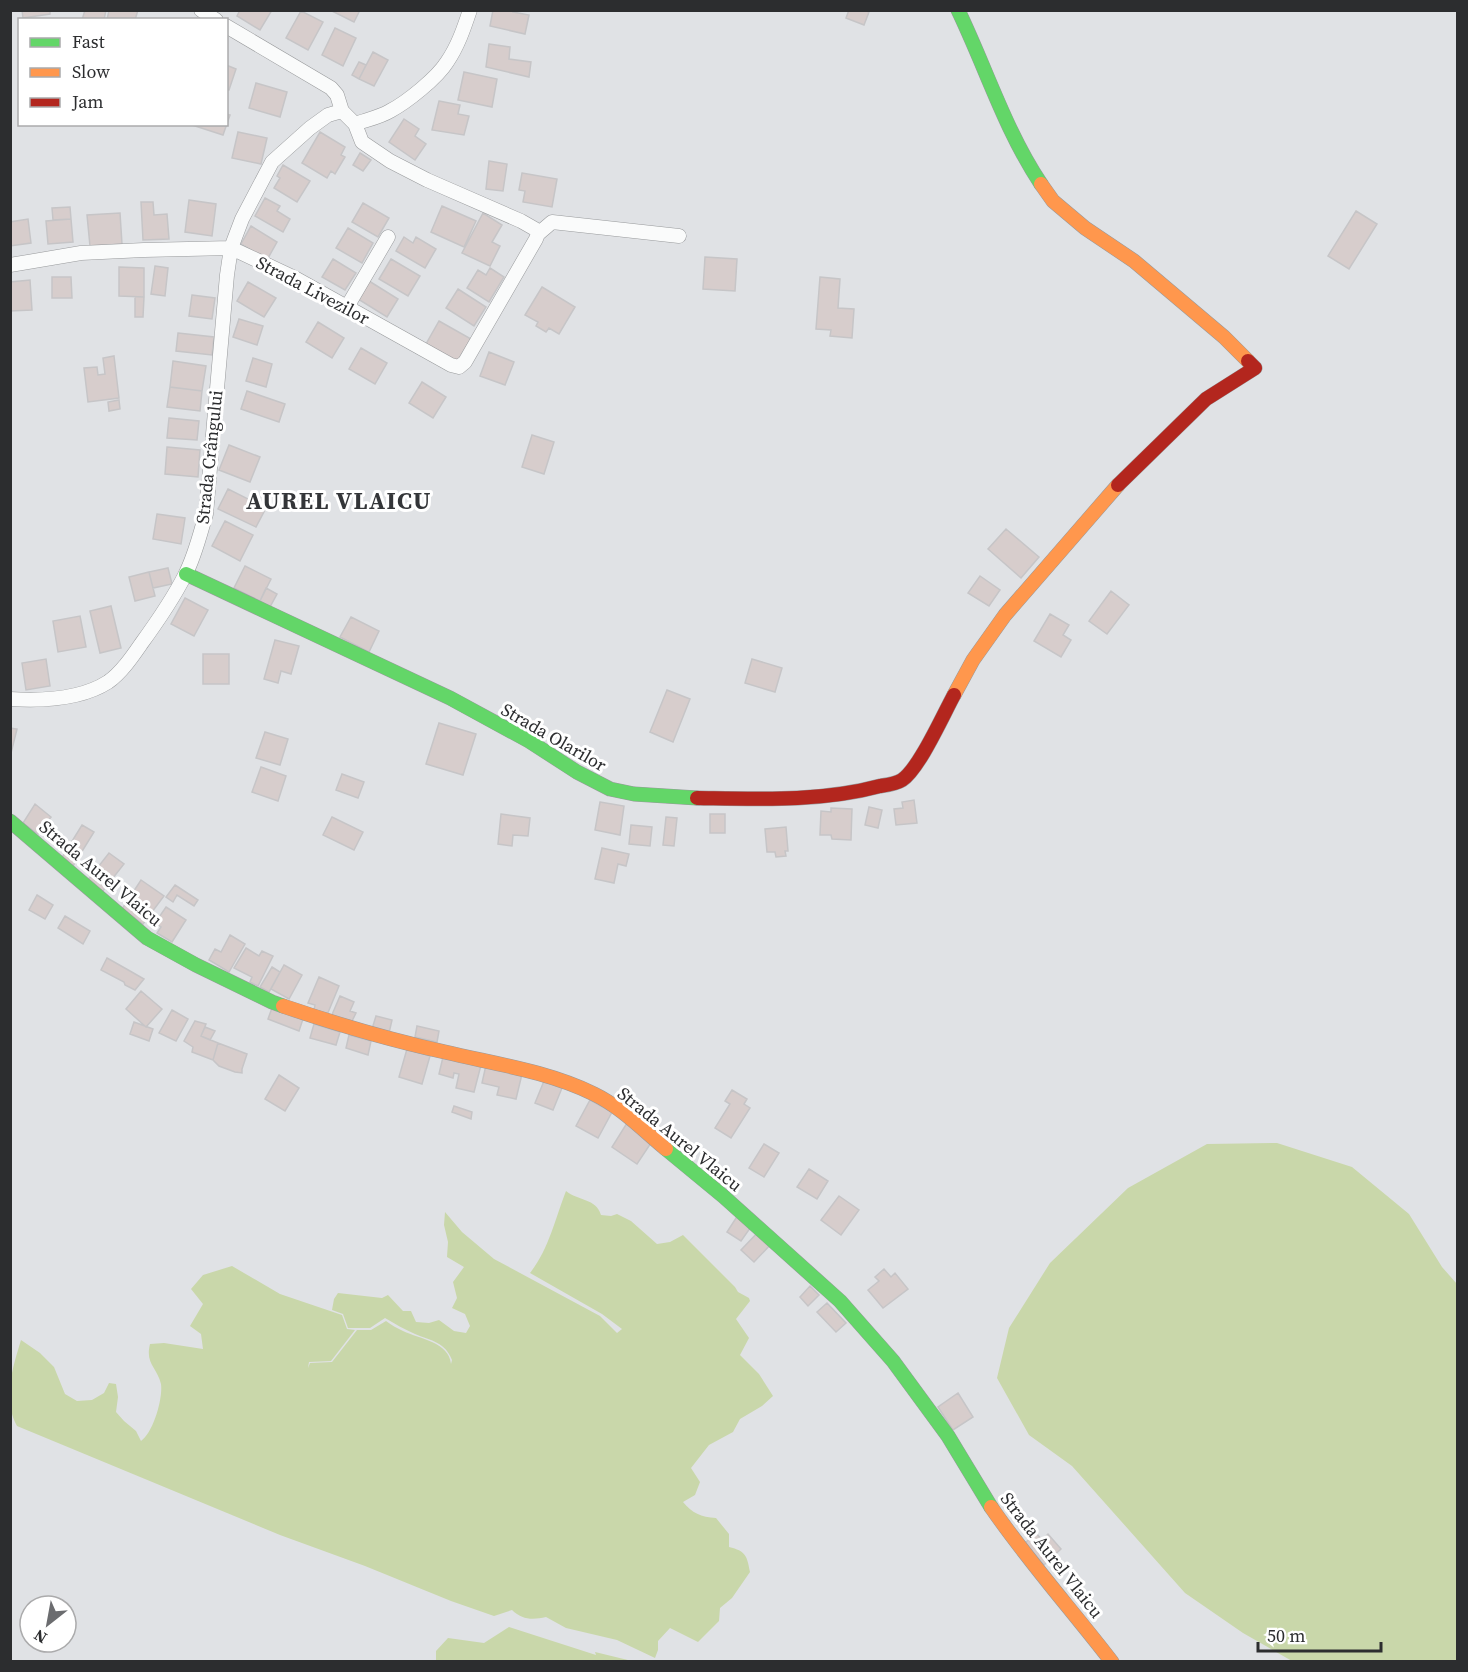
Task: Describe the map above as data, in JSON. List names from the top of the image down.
{
  "streets": {
    "street": [
      "Strada Livezilor",
      "Strada Crângului",
      "Strada Olarilor",
      "Strada Aurel Vlaicu"
    ]
  },
  "crossings": [
    ["Strada Livezilor", "Strada Crângului"],
    ["Strada Crângului", "Strada Olarilor"]
  ],
  "districts": ["AUREL VLAICU"],
  "legend": ["Fast", "Slow", "Jam"],
  "scale_bar": "50 m",
  "north": "bottom left"
}
